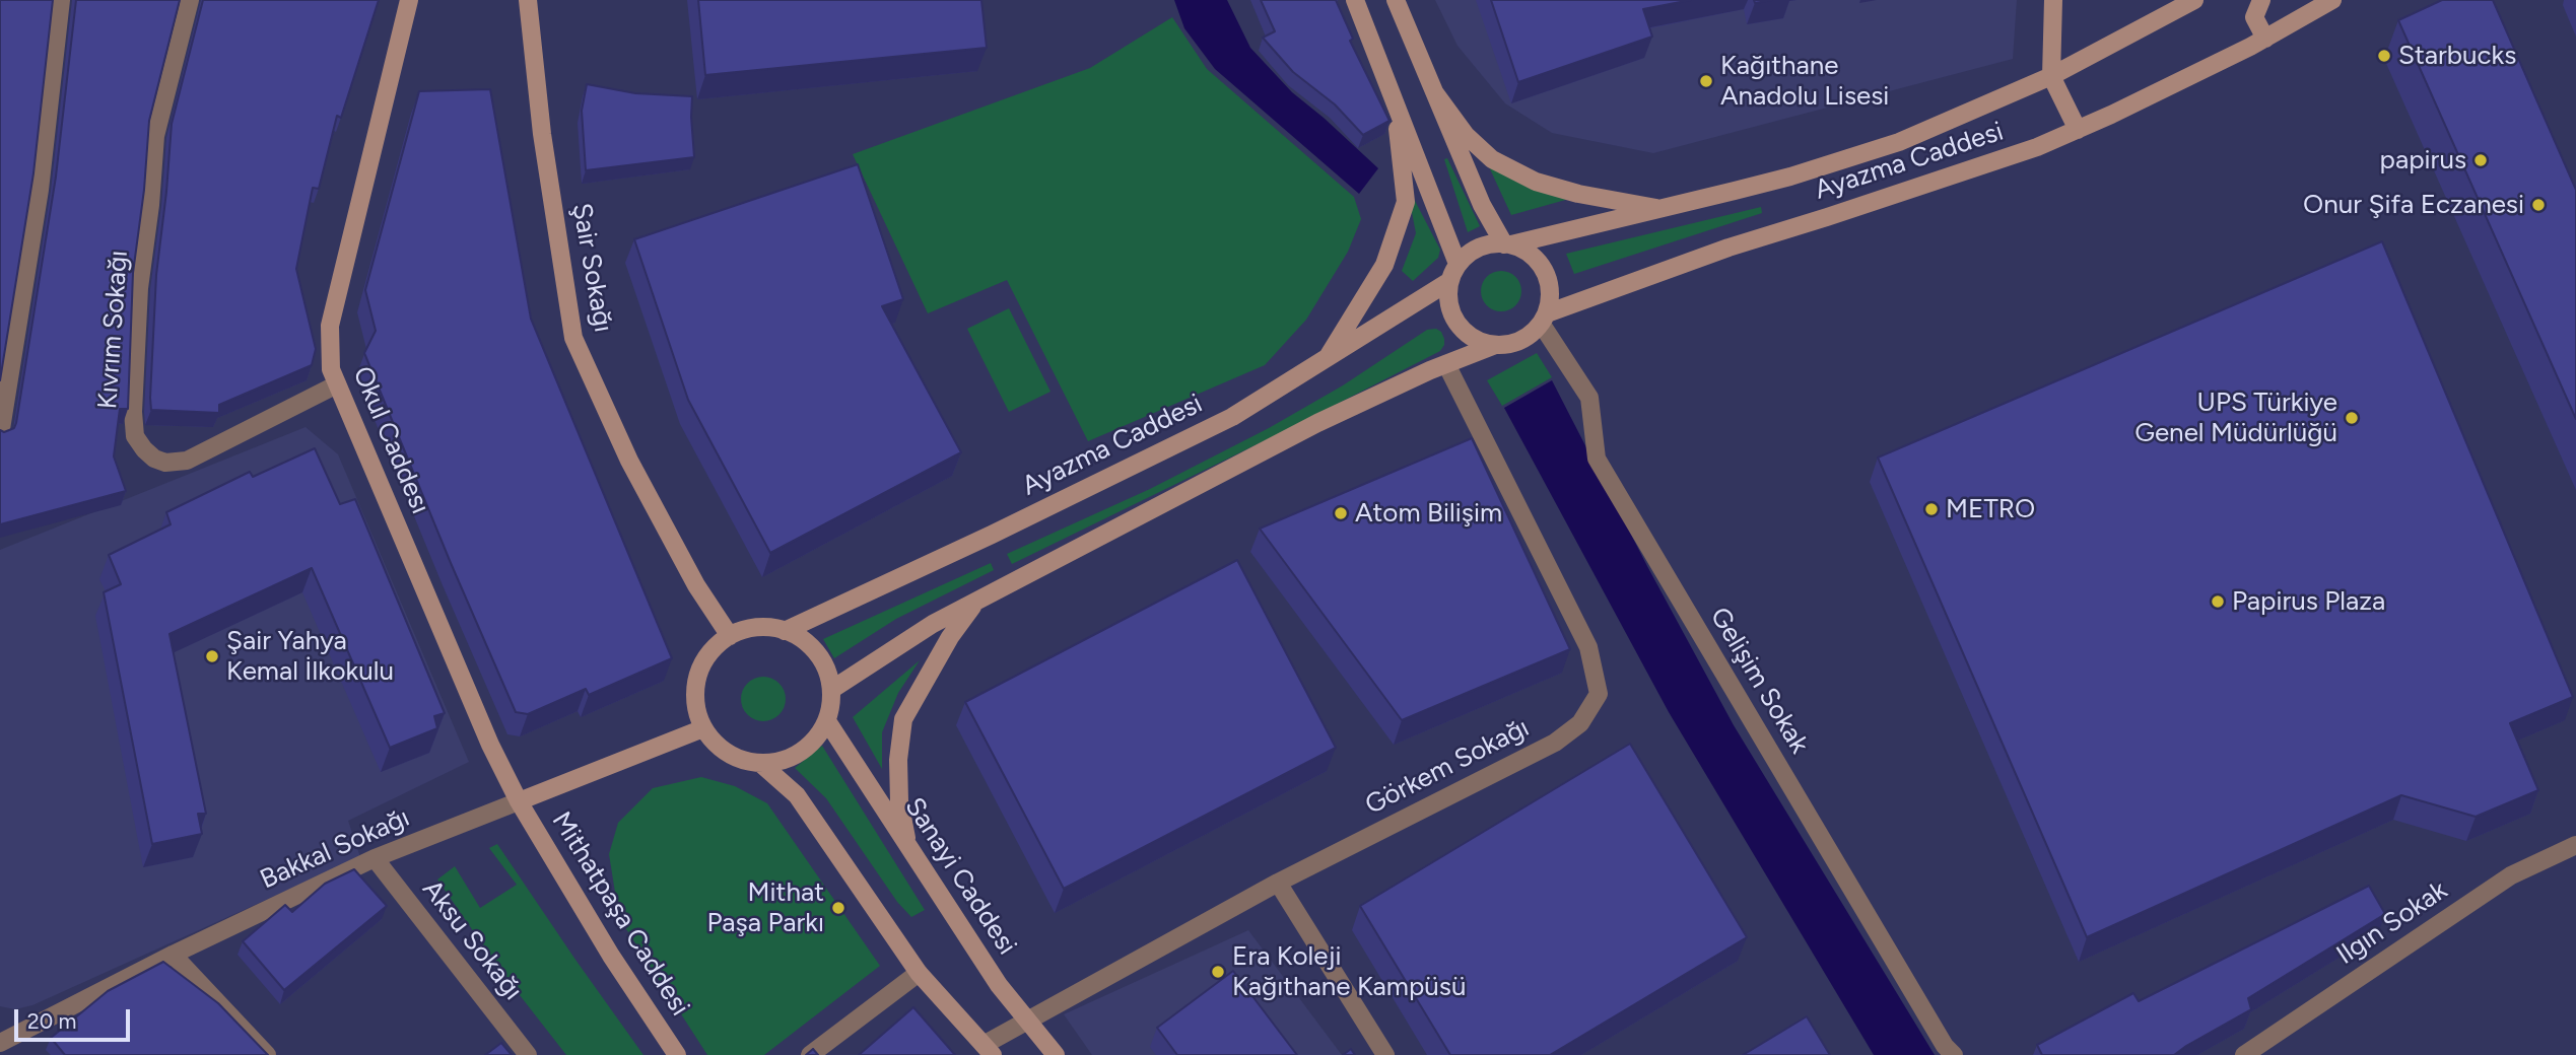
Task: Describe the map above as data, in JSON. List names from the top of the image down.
{
  "streets": {
    "main road": [
      "Ayazma Caddesi",
      "Şair Sokağı",
      "Okul Caddesı",
      "Bakkal Sokağı",
      "Sanayi Caddesi",
      "Mithatpaşa Caddesi"
    ],
    "street": [
      "Kıvrım Sokağı",
      "Gelişim Sokak",
      "Görkem Sokağı",
      "Ilgın Sokak",
      "Aksu Sokağı"
    ]
  },
  "crossings": [
    ["Ayazma Caddesi", "Şair Sokağı"],
    ["Ayazma Caddesi", "Gelişim Sokak"],
    ["Ayazma Caddesi", "Görkem Sokağı"],
    ["Ayazma Caddesi", "Bakkal Sokağı"],
    ["Ayazma Caddesi", "Sanayi Caddesi"],
    ["Şair Sokağı", "Bakkal Sokağı"],
    ["Şair Sokağı", "Sanayi Caddesi"],
    ["Kıvrım Sokağı", "Okul Caddesı"],
    ["Okul Caddesı", "Bakkal Sokağı"],
    ["Okul Caddesı", "Mithatpaşa Caddesi"],
    ["Görkem Sokağı", "Sanayi Caddesi"],
    ["Bakkal Sokağı", "Sanayi Caddesi"],
    ["Bakkal Sokağı", "Mithatpaşa Caddesi"],
    ["Bakkal Sokağı", "Aksu Sokağı"]
  ],
  "places": [
    "Starbucks",
    "Kağıthane Anadolu Lisesi",
    "papirus",
    "Onur Şifa Eczanesi",
    "UPS Türkiye Genel Müdürlüğü",
    "METRO",
    "Atom Bilişim",
    "Papirus Plaza",
    "Şair Yahya Kemal İlkokulu",
    "Mithat Paşa Parkı",
    "Era Koleji Kağıthane Kampüsü"
  ],
  "scale_bar": "20 m"
}
